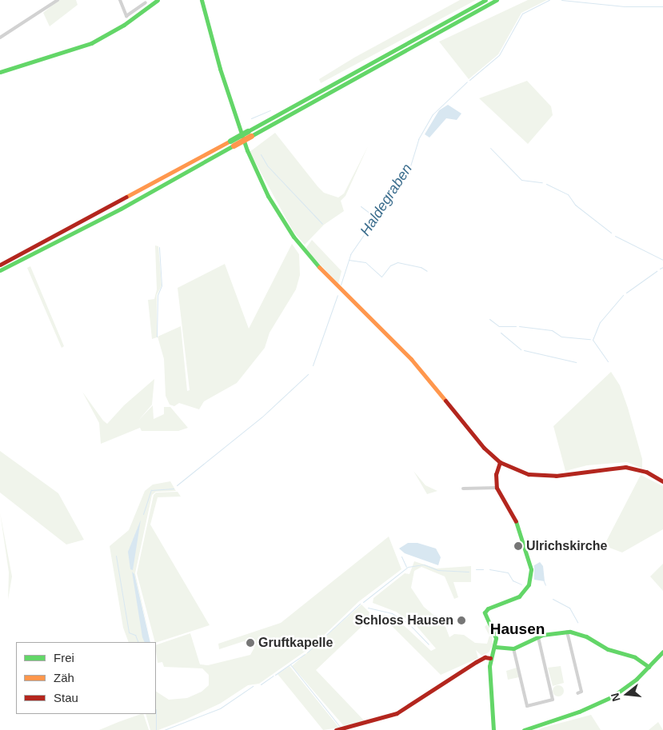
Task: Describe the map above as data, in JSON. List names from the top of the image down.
{
  "districts": ["Hausen"],
  "water": ["Haldegraben"],
  "places": ["Ulrichskirche", "Schloss Hausen", "Gruftkapelle"],
  "legend": ["Frei", "Zäh", "Stau"],
  "north": "left"
}
